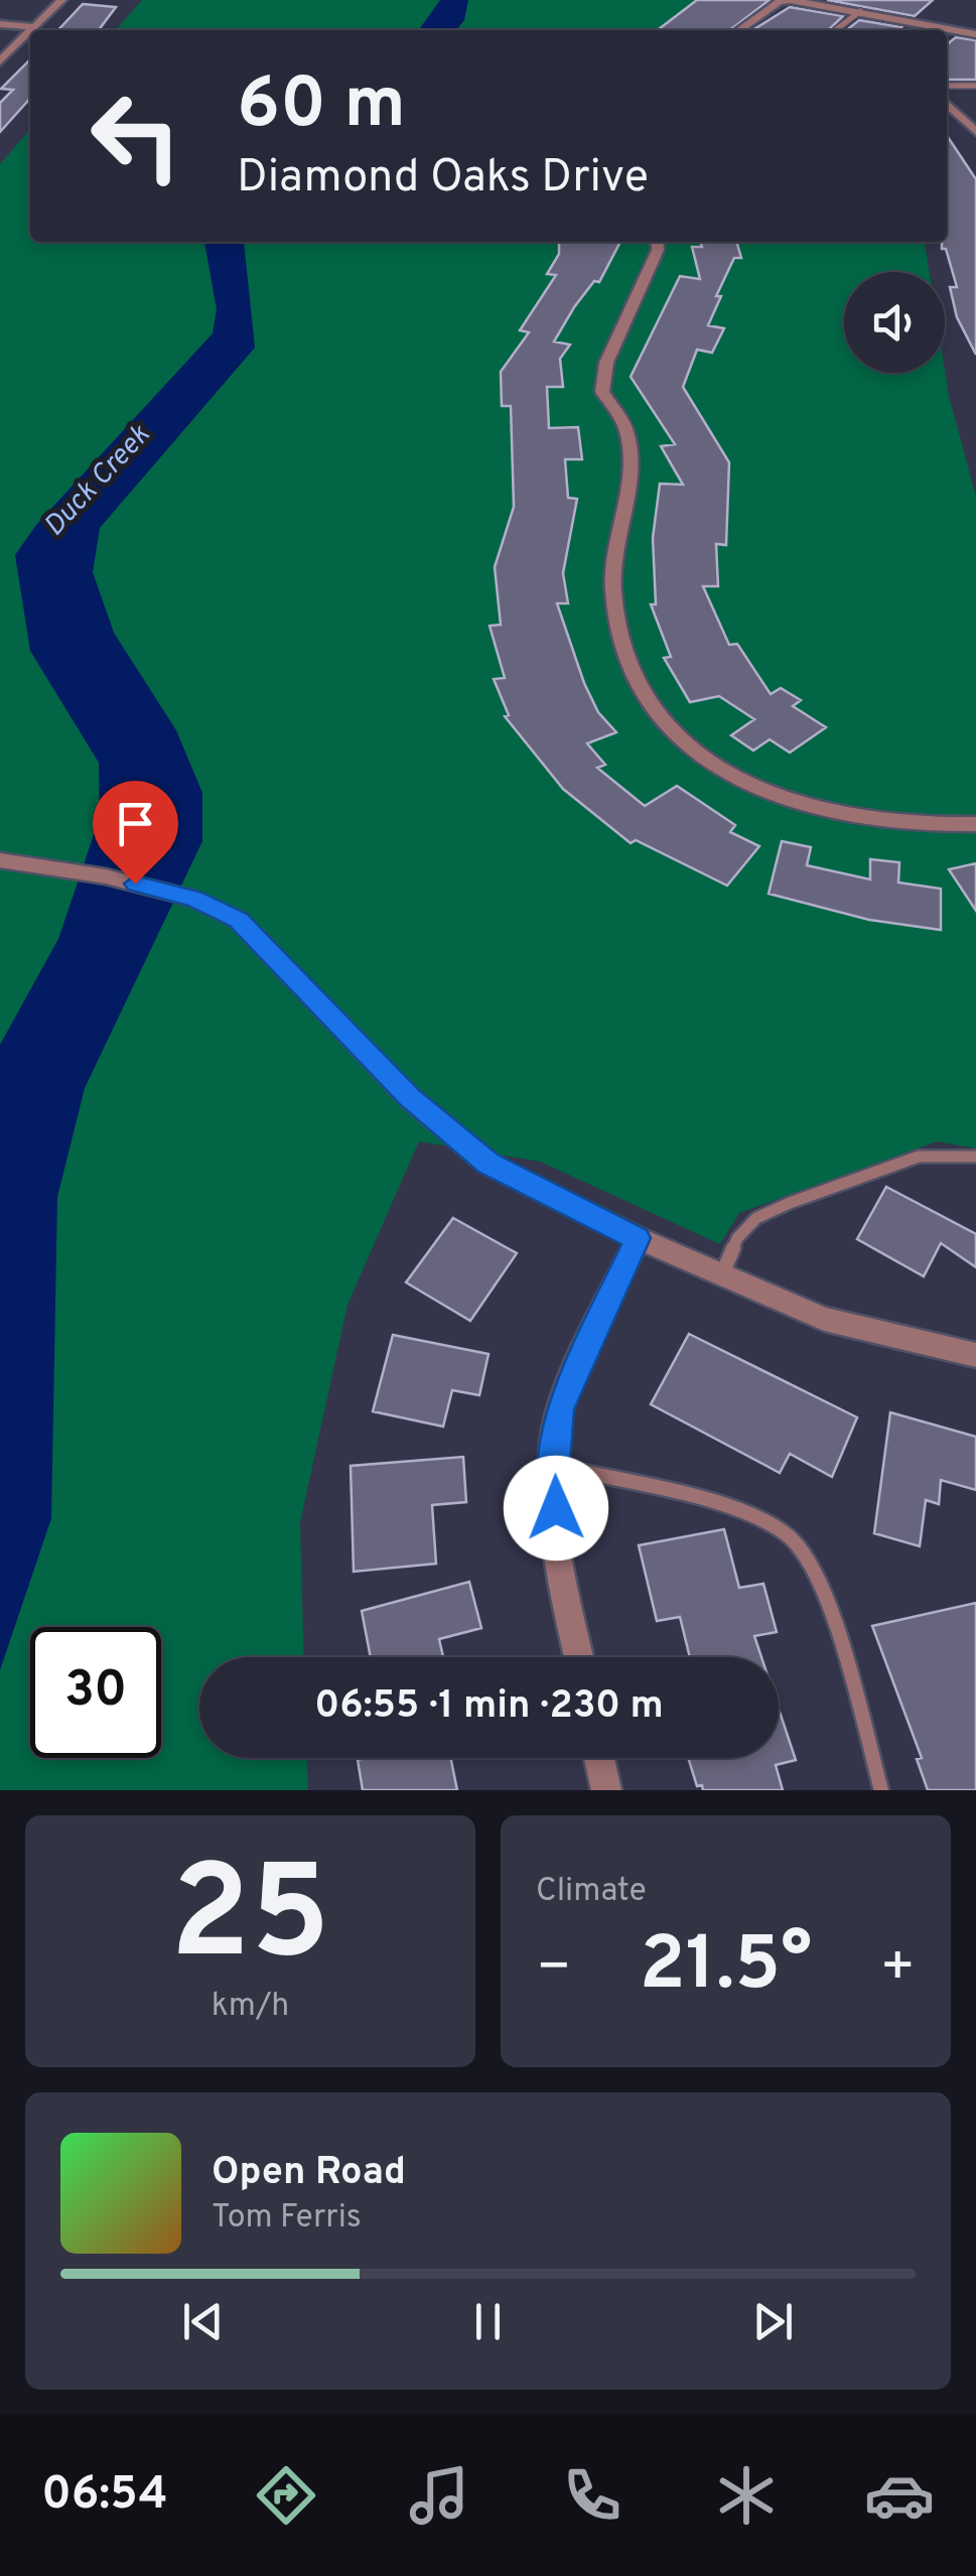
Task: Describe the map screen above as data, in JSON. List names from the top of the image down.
{
  "water": ["Duck Creek"],
  "page": {
    "turn": ["60 m", "Diamond Oaks Drive"],
    "limit": "30",
    "trip": "06:55 · 1 min · 230 m",
    "tile": [
      ["25", "km/h"],
      "Climate"
    ],
    "heat": ["−", "21.5°", "+"],
    "song": ["Open Road", "Tom Ferris"],
    "tabs": "06:54"
  }
}
